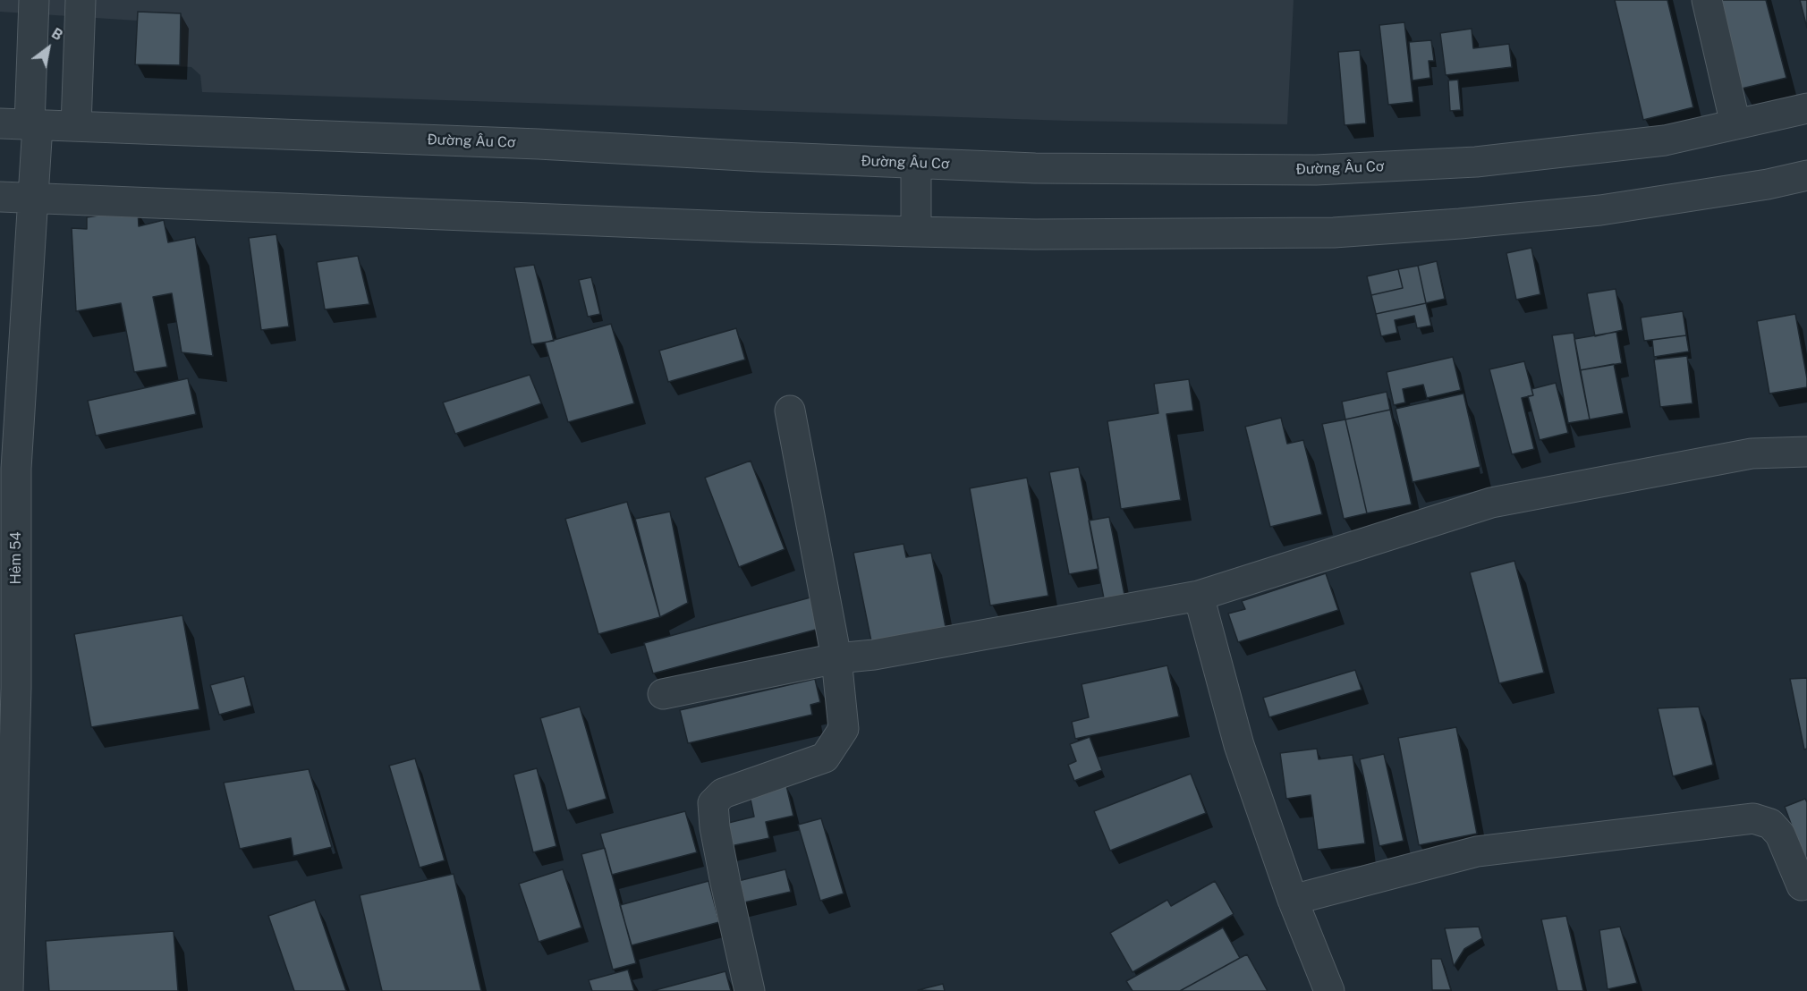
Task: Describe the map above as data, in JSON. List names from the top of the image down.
{
  "streets": {
    "street": ["Đường Âu Cơ", "Hẻm 54"]
  },
  "crossings": [
    ["Đường Âu Cơ", "Hẻm 54"]
  ],
  "north": "top right"
}
